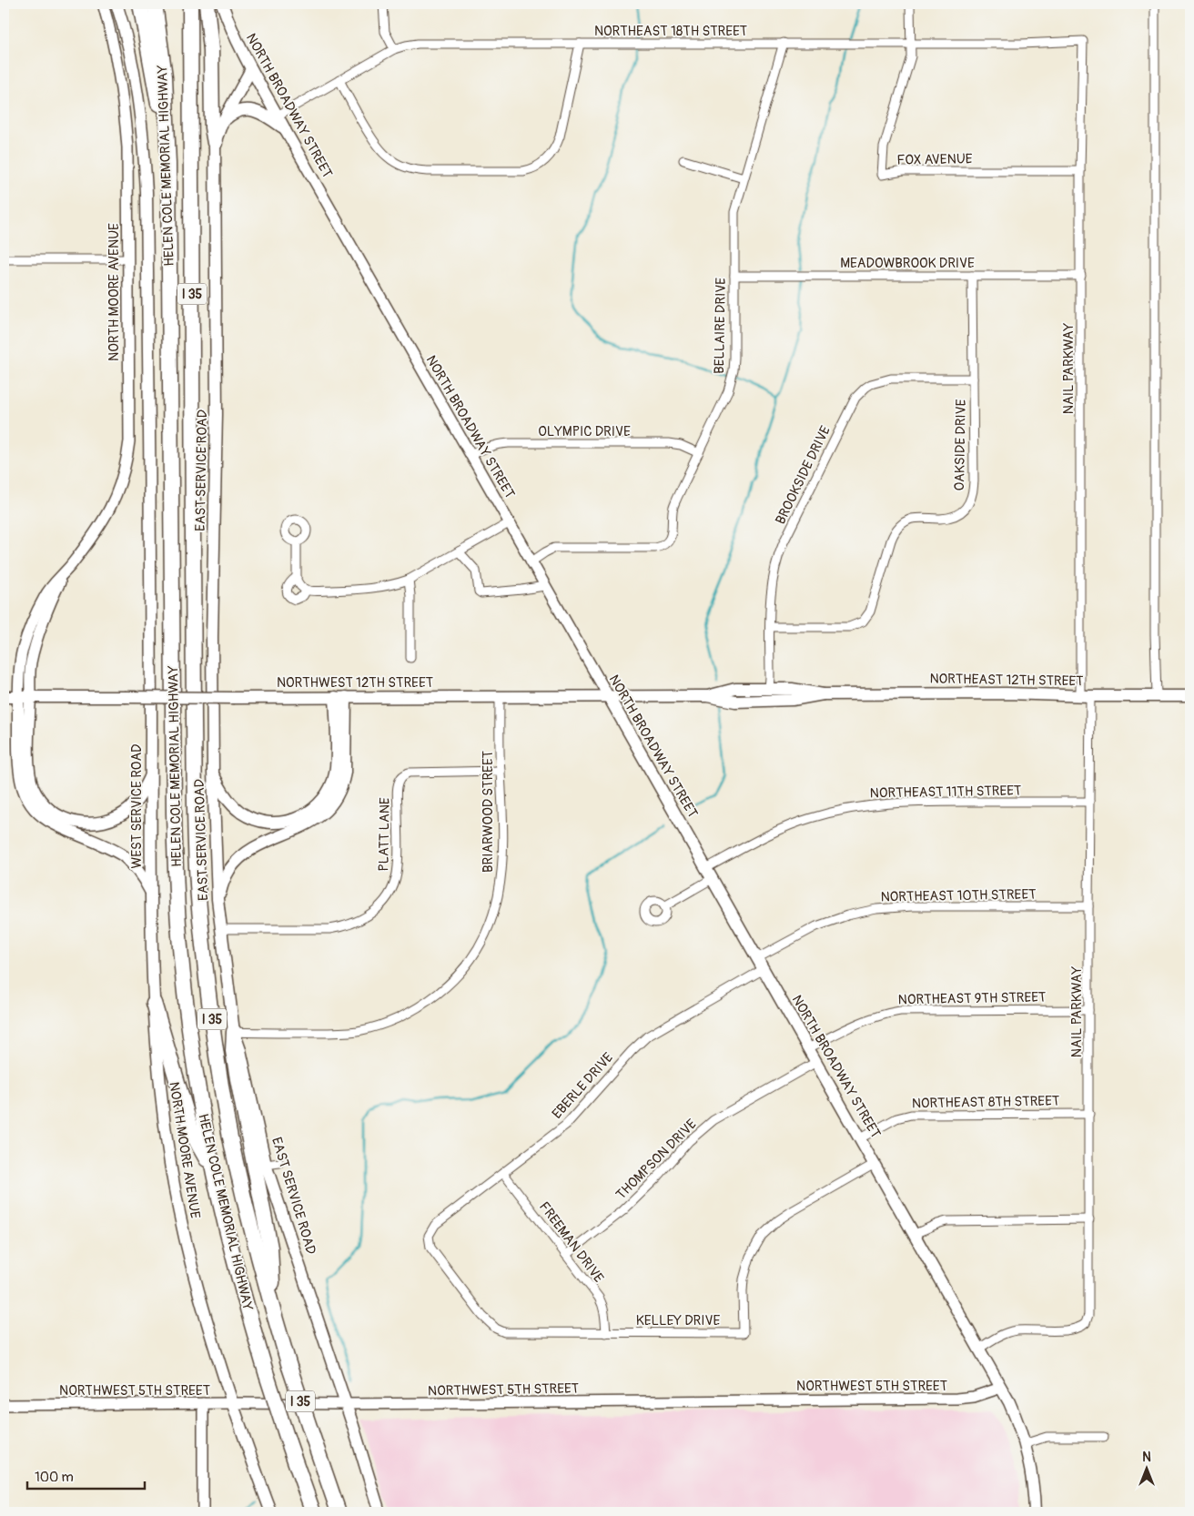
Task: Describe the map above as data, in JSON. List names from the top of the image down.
{
  "streets": {
    "highway": ["HELEN COLE MEMORIAL HIGHWAY", "I 35"],
    "main road": [
      "NORTH BROADWAY STREET",
      "NORTH MOORE AVENUE",
      "EAST SERVICE ROAD",
      "NORTHEAST 12TH STREET",
      "NORTHWEST 12TH STREET",
      "WEST SERVICE ROAD"
    ],
    "street": [
      "NORTHEAST 18TH STREET",
      "FOX AVENUE",
      "MEADOWBROOK DRIVE",
      "BELLAIRE DRIVE",
      "NAIL PARKWAY",
      "OLYMPIC DRIVE",
      "OAKSIDE DRIVE",
      "BROOKSIDE DRIVE",
      "NORTHEAST 11TH STREET",
      "BRIARWOOD STREET",
      "PLATT LANE",
      "NORTHEAST 10TH STREET",
      "NORTHEAST 9TH STREET",
      "EBERLE DRIVE",
      "NORTHEAST 8TH STREET",
      "THOMPSON DRIVE",
      "FREEMAN DRIVE",
      "KELLEY DRIVE",
      "NORTHWEST 5TH STREET"
    ]
  },
  "crossings": [
    ["NORTHEAST 18TH STREET", "NORTH BROADWAY STREET"],
    ["NORTHEAST 18TH STREET", "FOX AVENUE"],
    ["NORTHEAST 18TH STREET", "BELLAIRE DRIVE"],
    ["NORTHEAST 18TH STREET", "NAIL PARKWAY"],
    ["NORTH BROADWAY STREET", "BELLAIRE DRIVE"],
    ["NORTH BROADWAY STREET", "NAIL PARKWAY"],
    ["NORTH BROADWAY STREET", "OLYMPIC DRIVE"],
    ["NORTH BROADWAY STREET", "NORTHWEST 12TH STREET"],
    ["NORTH BROADWAY STREET", "NORTHEAST 11TH STREET"],
    ["NORTH BROADWAY STREET", "NORTHEAST 10TH STREET"],
    ["NORTH BROADWAY STREET", "NORTHEAST 9TH STREET"],
    ["NORTH BROADWAY STREET", "EBERLE DRIVE"],
    ["NORTH BROADWAY STREET", "NORTHEAST 8TH STREET"],
    ["NORTH BROADWAY STREET", "THOMPSON DRIVE"],
    ["NORTH BROADWAY STREET", "KELLEY DRIVE"],
    ["NORTH BROADWAY STREET", "NORTHWEST 5TH STREET"],
    ["FOX AVENUE", "NAIL PARKWAY"],
    ["MEADOWBROOK DRIVE", "BELLAIRE DRIVE"],
    ["MEADOWBROOK DRIVE", "NAIL PARKWAY"],
    ["MEADOWBROOK DRIVE", "OAKSIDE DRIVE"],
    ["NORTH MOORE AVENUE", "NORTHWEST 12TH STREET"],
    ["NORTH MOORE AVENUE", "WEST SERVICE ROAD"],
    ["NORTH MOORE AVENUE", "NORTHWEST 5TH STREET"],
    ["BELLAIRE DRIVE", "OLYMPIC DRIVE"],
    ["NAIL PARKWAY", "NORTHEAST 12TH STREET"],
    ["NAIL PARKWAY", "NORTHEAST 11TH STREET"],
    ["NAIL PARKWAY", "NORTHEAST 10TH STREET"],
    ["NAIL PARKWAY", "NORTHEAST 9TH STREET"],
    ["NAIL PARKWAY", "NORTHEAST 8TH STREET"],
    ["OAKSIDE DRIVE", "BROOKSIDE DRIVE"],
    ["EAST SERVICE ROAD", "BRIARWOOD STREET"],
    ["EAST SERVICE ROAD", "PLATT LANE"],
    ["EAST SERVICE ROAD", "NORTHWEST 5TH STREET"],
    ["BROOKSIDE DRIVE", "NORTHEAST 12TH STREET"],
    ["NORTHEAST 12TH STREET", "NORTHWEST 12TH STREET"],
    ["NORTHWEST 12TH STREET", "BRIARWOOD STREET"],
    ["BRIARWOOD STREET", "PLATT LANE"],
    ["EBERLE DRIVE", "FREEMAN DRIVE"],
    ["EBERLE DRIVE", "KELLEY DRIVE"],
    ["THOMPSON DRIVE", "FREEMAN DRIVE"],
    ["FREEMAN DRIVE", "KELLEY DRIVE"]
  ],
  "scale_bar": "100 m",
  "north": "top"
}
